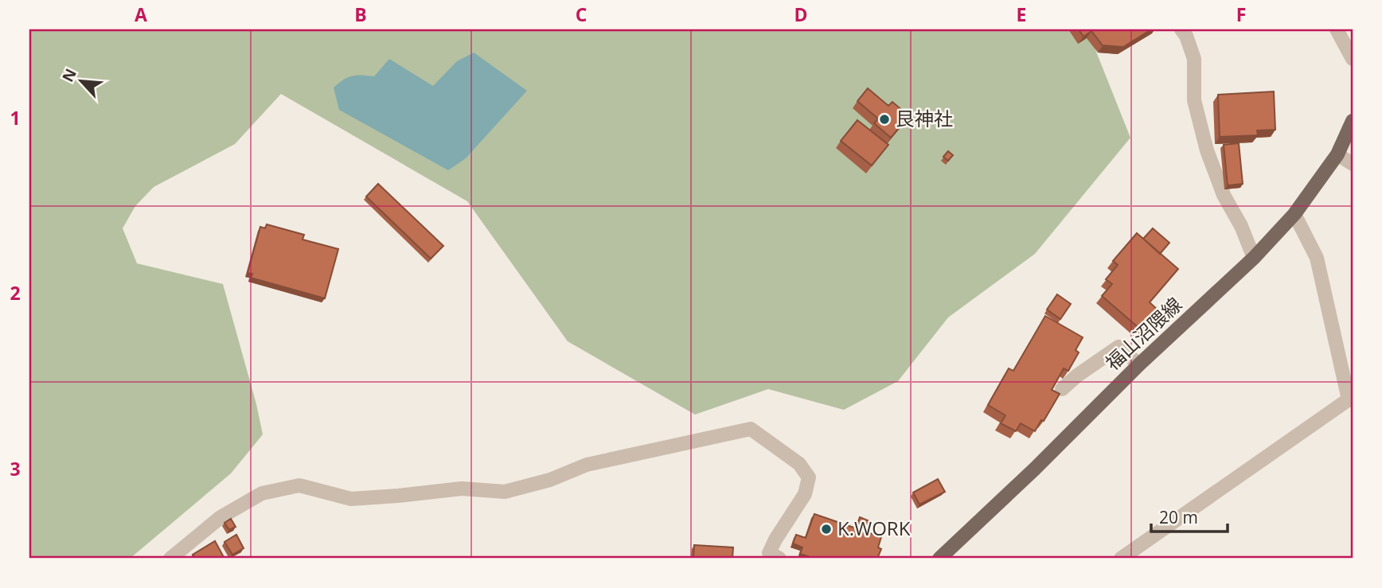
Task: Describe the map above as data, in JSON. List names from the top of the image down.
{
  "streets": {
    "main road": ["福山沼隈線"]
  },
  "places": ["艮神社", "K.WORK"],
  "scale_bar": "20 m",
  "north": "top left",
  "grid": {
    "columns": [
      "A",
      "B",
      "C",
      "D",
      "E",
      "F"
    ],
    "rows": ["1", "2", "3"]
  }
}
